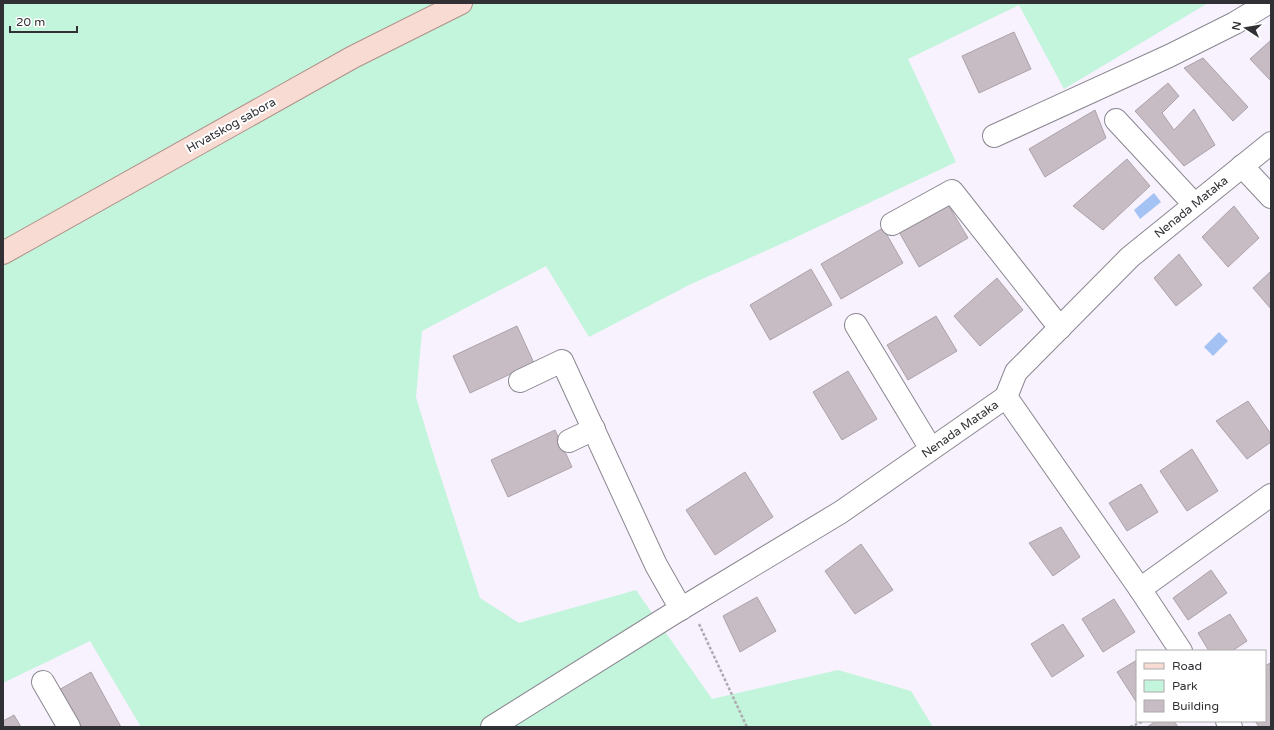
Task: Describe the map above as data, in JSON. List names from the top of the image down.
{
  "streets": {
    "main road": ["Hrvatskog sabora"],
    "street": ["Nenada Mataka"]
  },
  "legend": ["Road", "Park", "Building"],
  "scale_bar": "20 m",
  "north": "left"
}
